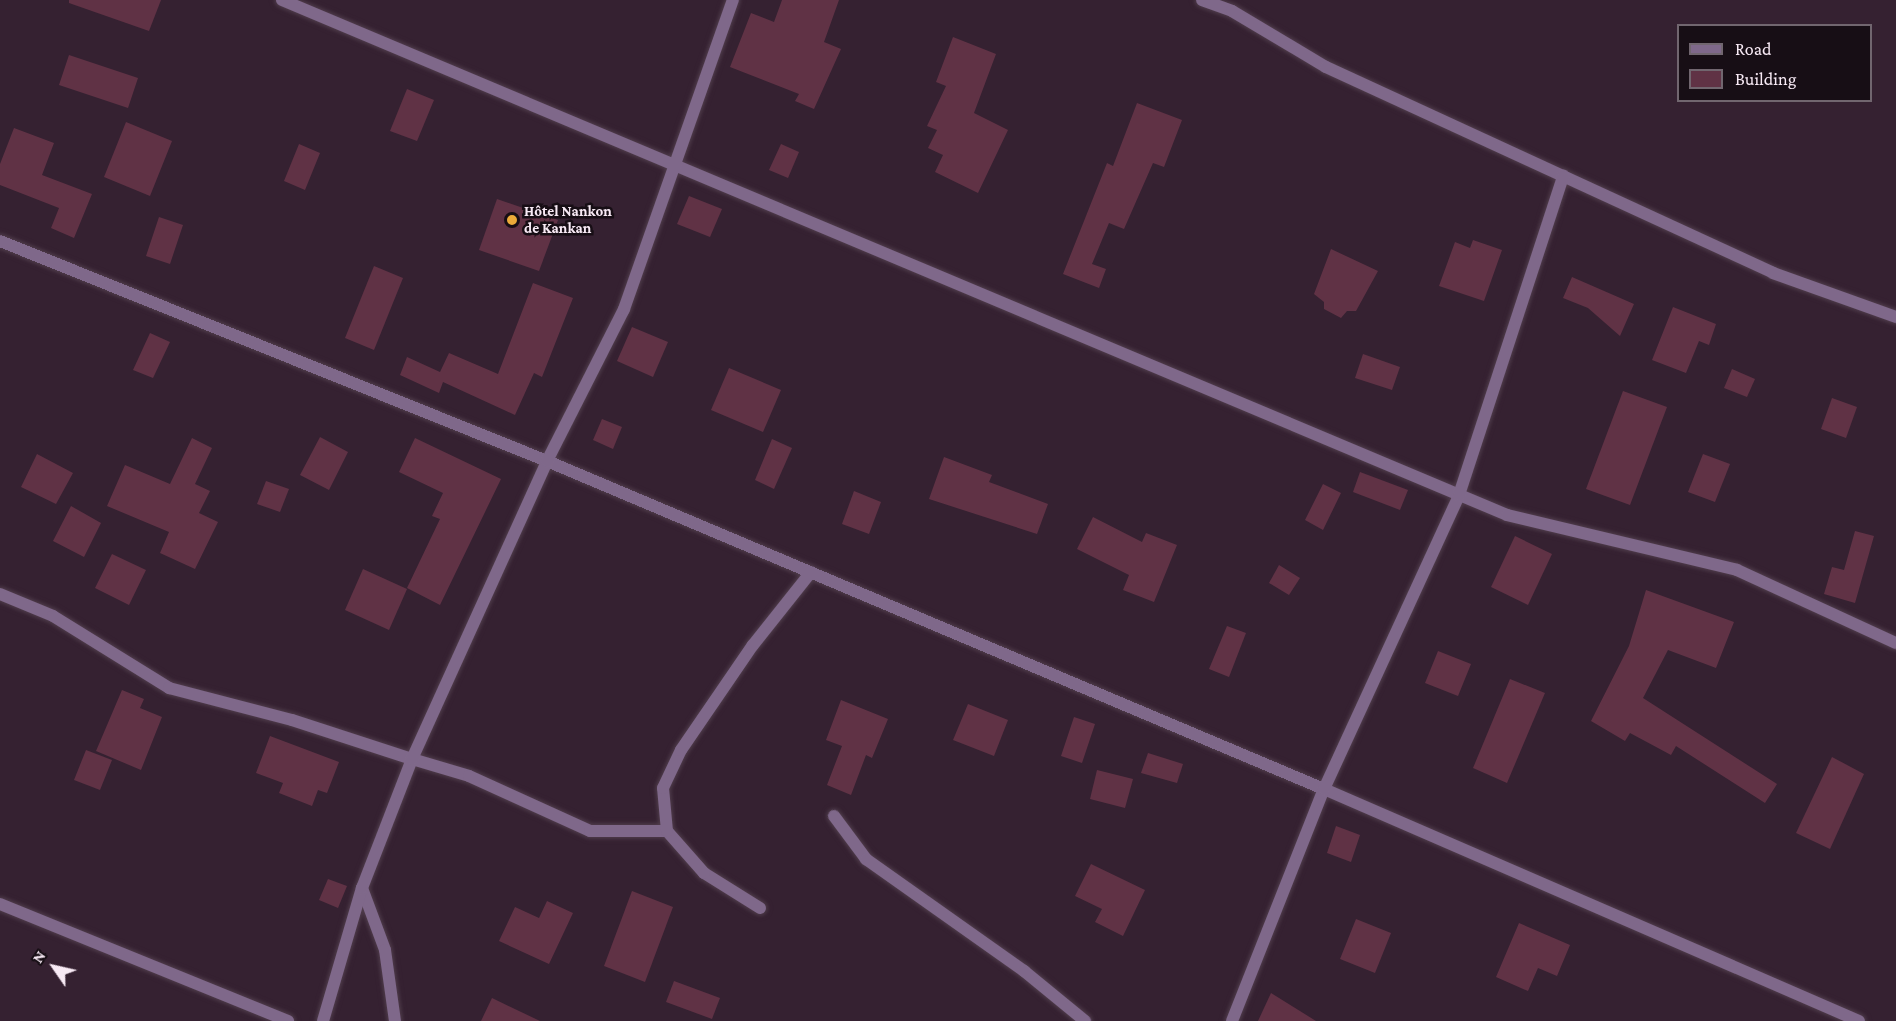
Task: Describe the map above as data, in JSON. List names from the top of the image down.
{
  "places": ["Hôtel Nankon de Kankan"],
  "legend": ["Road", "Building"],
  "north": "top left"
}
